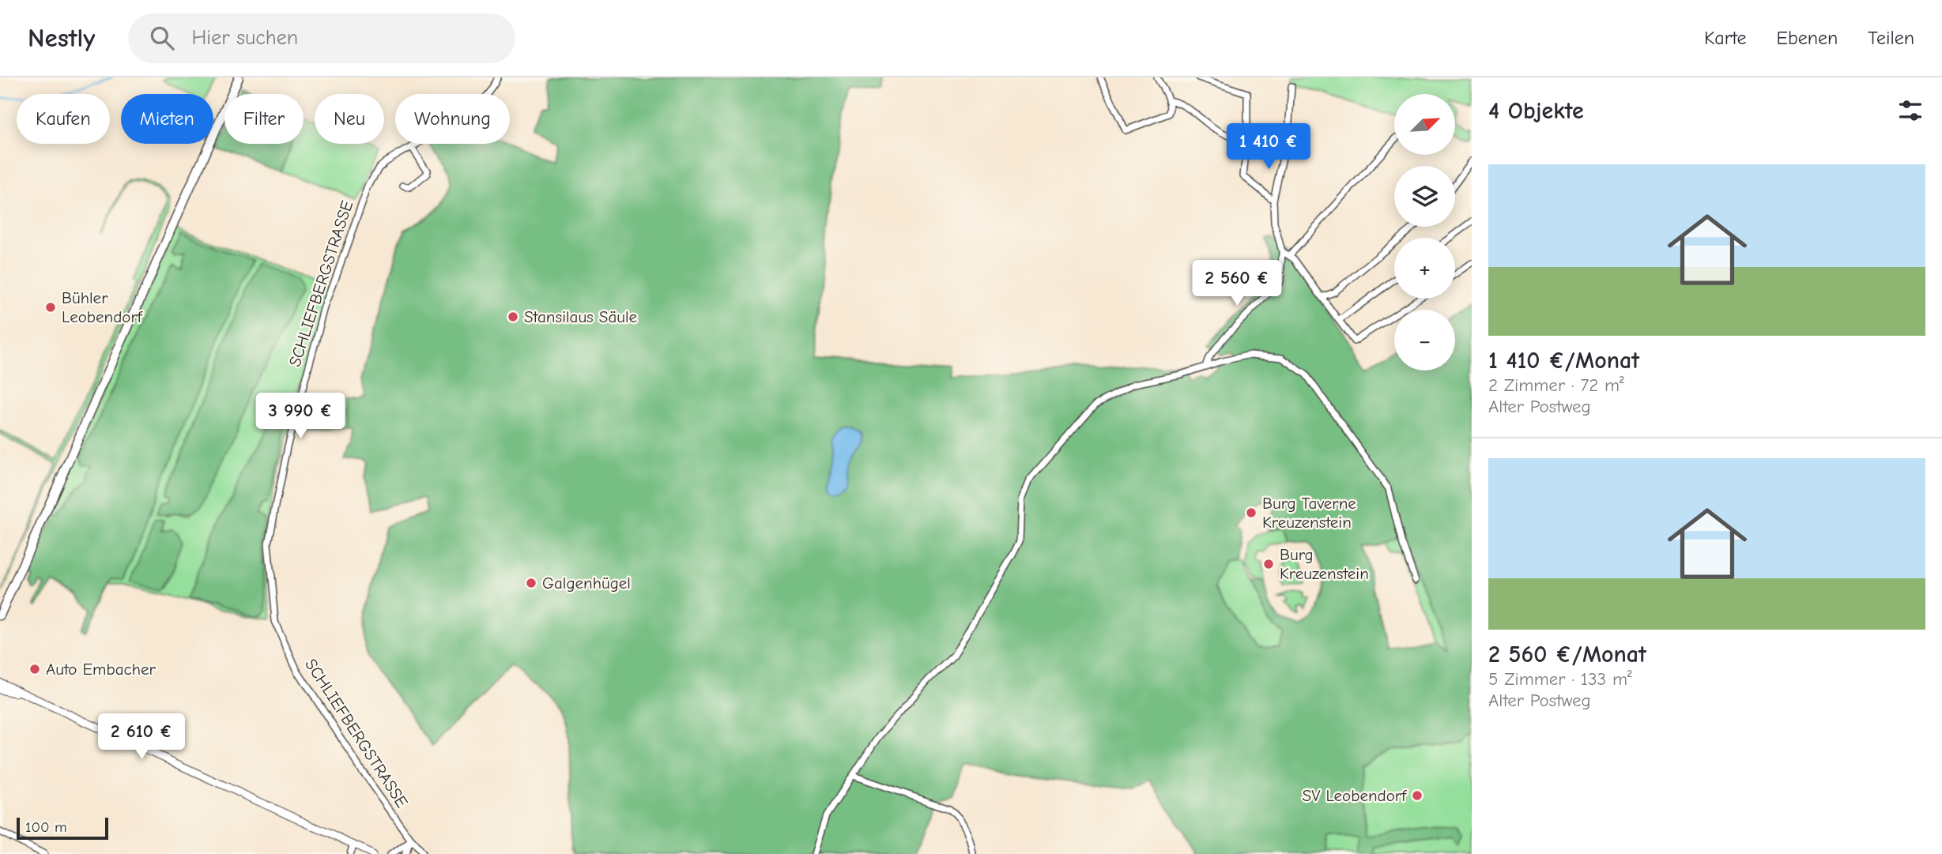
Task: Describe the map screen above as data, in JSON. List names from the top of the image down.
{
  "streets": {
    "street": ["SCHLIEFBERGSTRASSE"]
  },
  "places": [
    "Bühler Leobendorf",
    "Stansilaus Säule",
    "Burg Taverne Kreuzenstein",
    "Burg Kreuzenstein",
    "Galgenhügel",
    "Auto Embacher",
    "SV Leobendorf"
  ],
  "scale_bar": "100 m",
  "north": "top right",
  "page": {
    "header": "Nestly",
    "search": "Hier suchen",
    "nav": ["Karte", "Ebenen", "Teilen"],
    "heading": "4 Objekte",
    "map_buttons": ["+", "−"],
    "chip": [
      "Kaufen",
      "Mieten",
      "Filter",
      "Neu",
      "Wohnung"
    ],
    "price": [
      "1 410 €",
      "2 560 €",
      "3 990 €",
      "2 610 €"
    ],
    "list": [
      {
        "name": "1 410 €/Monat",
        "note": "2 Zimmer · 72 m² · Alter Postweg"
      },
      {
        "name": "2 560 €/Monat",
        "note": "5 Zimmer · 133 m² · Alter Postweg"
      }
    ],
    "scale": "100 m"
  }
}
